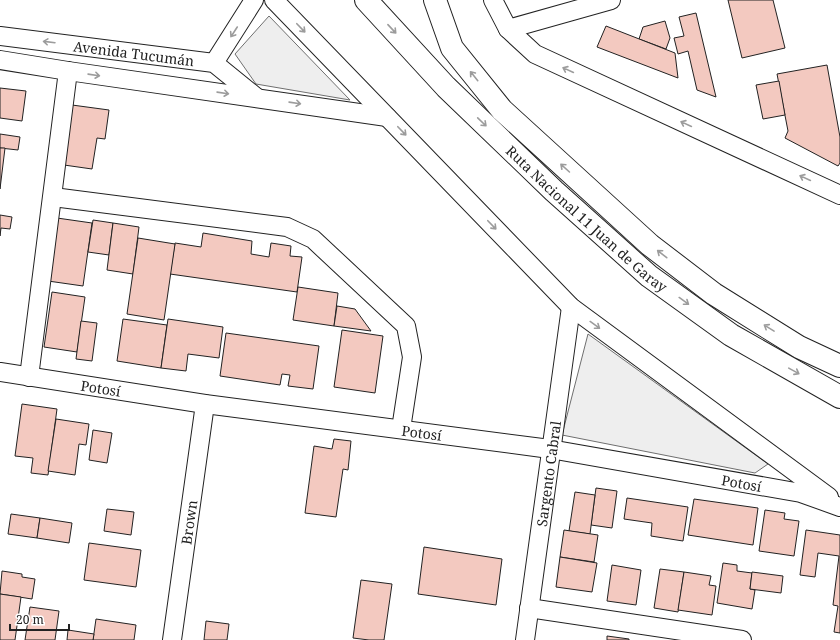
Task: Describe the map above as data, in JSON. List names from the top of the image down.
{
  "streets": {
    "highway": ["Ruta Nacional 11 Juan de Garay"],
    "street": [
      "Avenida Tucumán",
      "Potosí",
      "Sargento Cabral",
      "Brown"
    ]
  },
  "crossings": [
    ["Potosí", "Sargento Cabral"],
    ["Potosí", "Brown"]
  ],
  "scale_bar": "20 m"
}
